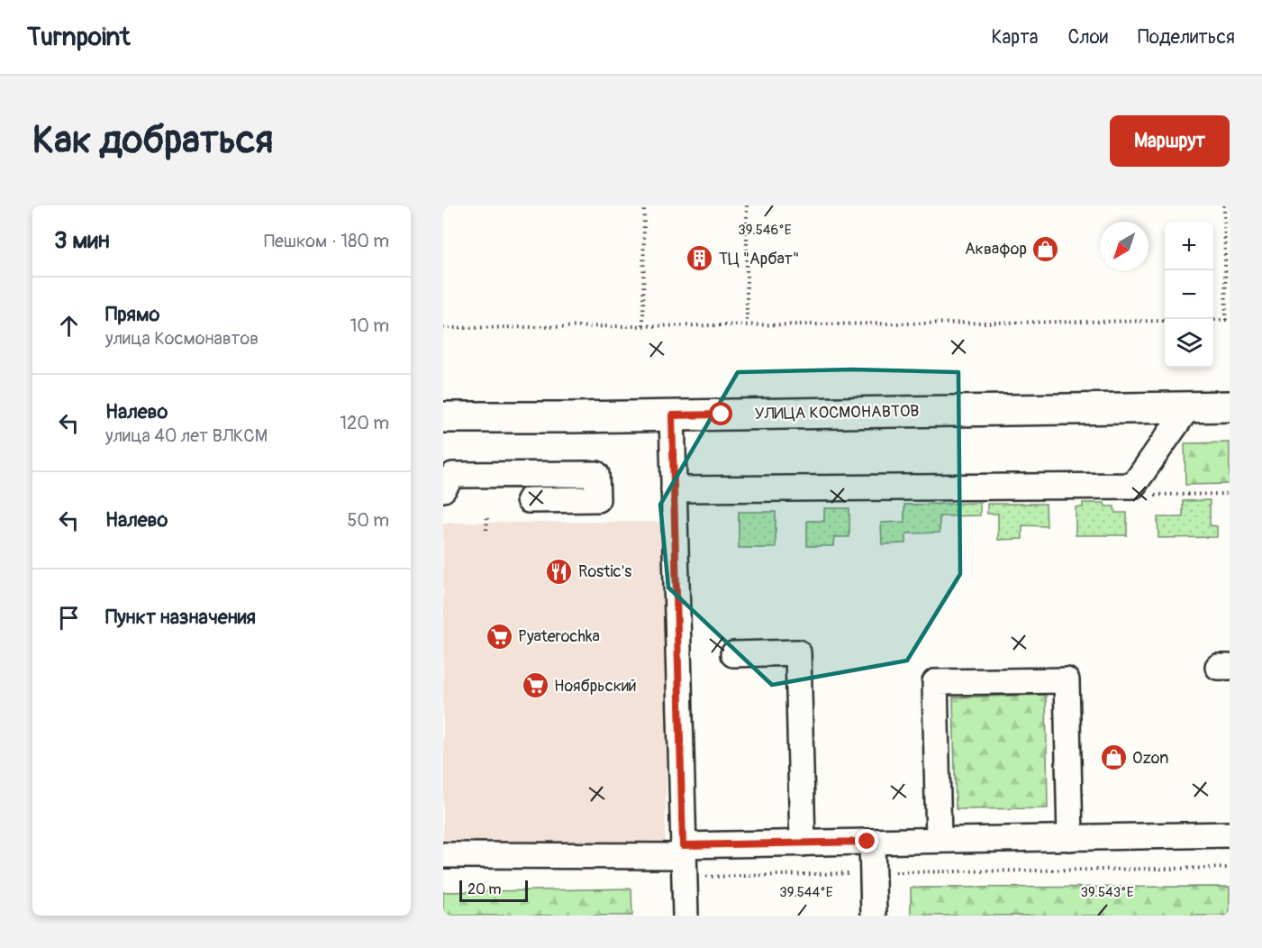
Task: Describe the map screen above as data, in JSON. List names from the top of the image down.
{
  "streets": {
    "main road": ["УЛИЦА КОСМОНАВТОВ"]
  },
  "places": {
    "shop": ["Аквафор", "Ozon"],
    "building": ["ТЦ \"Арбат\""],
    "restaurant": ["Rostic's"],
    "supermarket": ["Pyaterochka", "Ноябрьский"]
  },
  "scale_bar": "20 m",
  "north": "bottom left",
  "page": {
    "header": "Turnpoint",
    "nav": ["Карта", "Слои", "Поделиться"],
    "buttons": "Маршрут",
    "title": "Как добраться",
    "heading": ["3 мин", "Пешком · 180 m"],
    "map_buttons": ["+", "−"],
    "list": [
      ["Прямо", "улица Космонавтов", "10 m"],
      ["Налево", "улица 40 лет ВЛКСМ", "120 m"],
      ["Налево", "50 m"],
      "Пункт назначения"
    ],
    "scale": "20 m"
  },
  "coordinates": ["39.546°E", "39.544°E", "39.543°E"]
}
